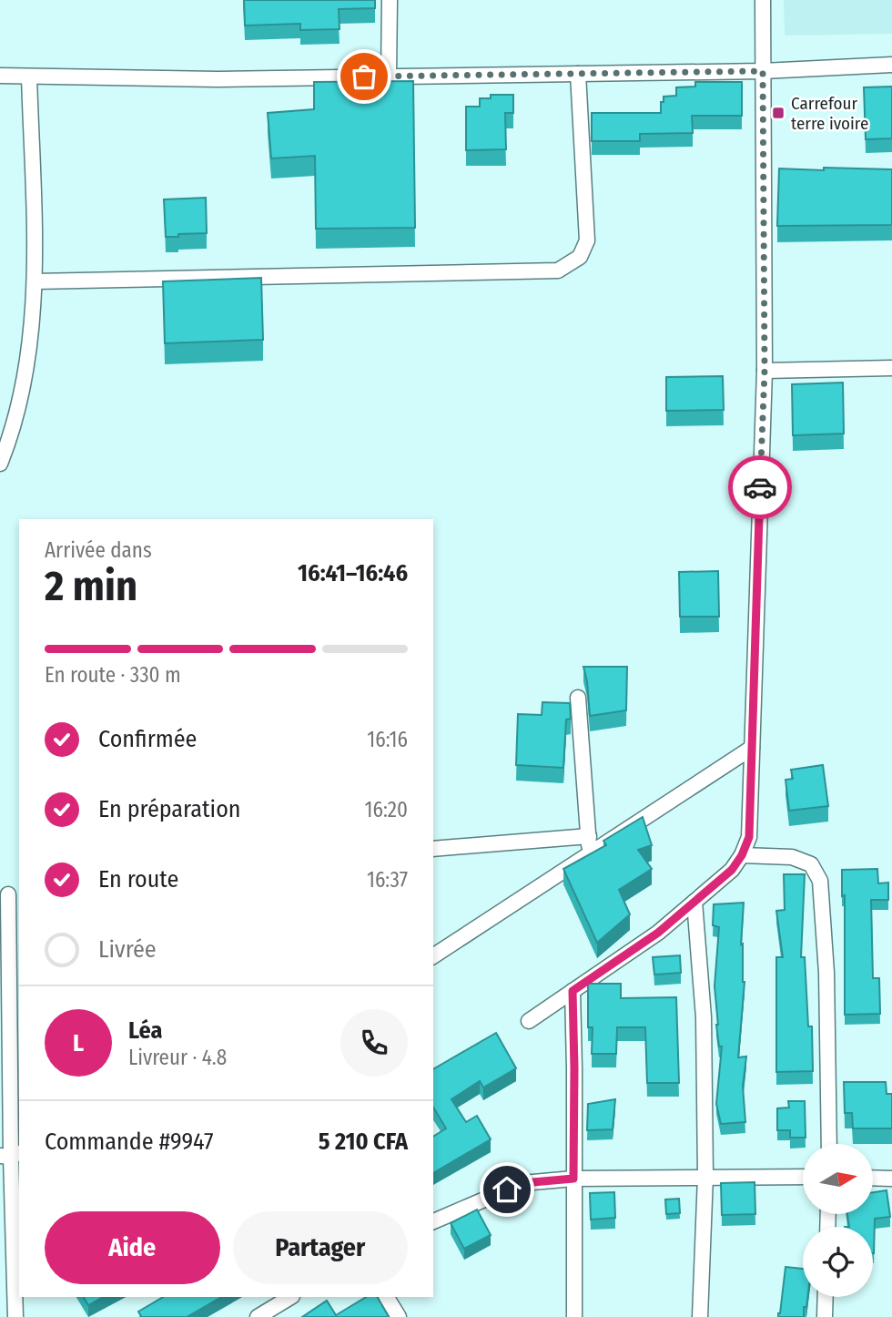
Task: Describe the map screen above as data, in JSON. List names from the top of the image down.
{
  "places": {
    "transit": ["Carrefour terre ivoire"]
  },
  "north": "right",
  "page": {
    "heading": ["2 min", "Arrivée dans", "16:41–16:46"],
    "panel": [
      "Léa",
      "Livreur · 4.8",
      "Commande #9947",
      "5 210 CFA"
    ],
    "bar": "En route · 330 m",
    "list": [
      ["Confirmée", "16:16"],
      ["En préparation", "16:20"],
      ["En route", "16:37"],
      "Livrée"
    ],
    "round": "L",
    "buttons": ["Aide", "Partager"]
  }
}
